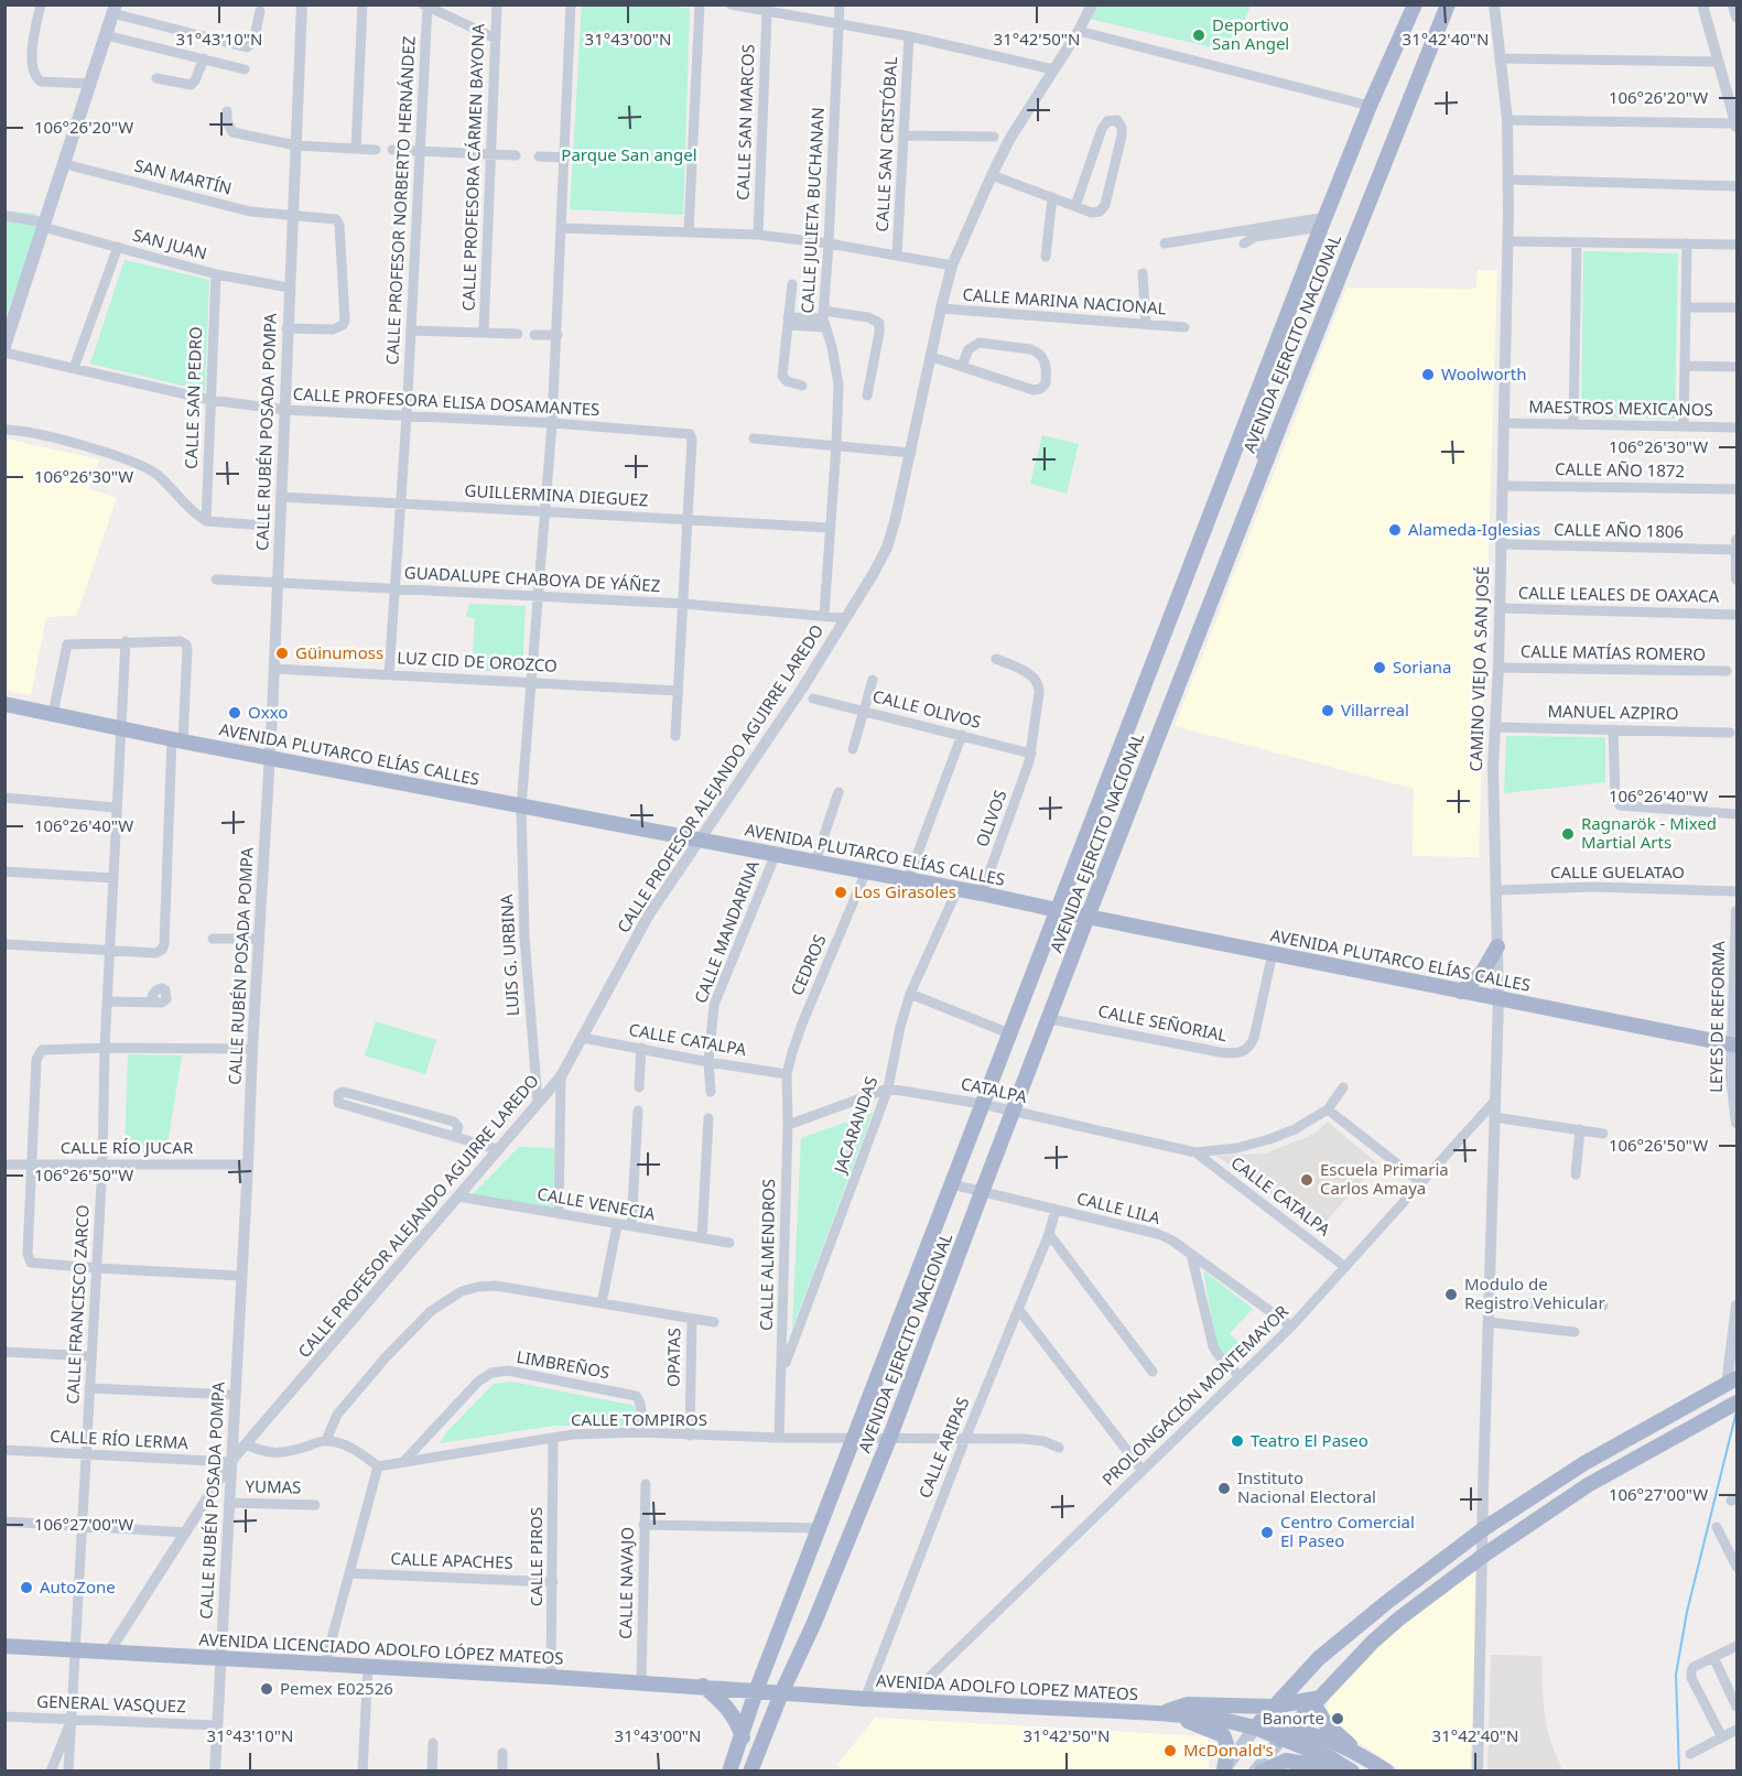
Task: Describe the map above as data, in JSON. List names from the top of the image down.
{
  "streets": {
    "main road": [
      "AVENIDA EJERCITO NACIONAL",
      "AVENIDA PLUTARCO ELÍAS CALLES",
      "AVENIDA LICENCIADO ADOLFO LÓPEZ MATEOS",
      "AVENIDA ADOLFO LOPEZ MATEOS"
    ],
    "street": [
      "CALLE SAN MARCOS",
      "CALLE SAN CRISTÓBAL",
      "CALLE PROFESORA CÁRMEN BAYONA",
      "SAN MARTÍN",
      "CALLE PROFESOR NORBERTO HERNÁNDEZ",
      "CALLE JULIETA BUCHANAN",
      "SAN JUAN",
      "CALLE MARINA NACIONAL",
      "CALLE SAN PEDRO",
      "CALLE PROFESORA ELISA DOSAMANTES",
      "MAESTROS MEXICANOS",
      "CALLE RUBÉN POSADA POMPA",
      "CALLE AÑO 1872",
      "GUILLERMINA DIEGUEZ",
      "CALLE AÑO 1806",
      "GUADALUPE CHABOYA DE YÁÑEZ",
      "CALLE LEALES DE OAXACA",
      "CALLE MATÍAS ROMERO",
      "LUZ CID DE OROZCO",
      "CAMINO VIEJO A SAN JOSÉ",
      "CALLE OLIVOS",
      "MANUEL AZPIRO",
      "CALLE PROFESOR ALEJANDO AGUIRRE LAREDO",
      "OLIVOS",
      "CALLE GUELATAO",
      "CALLE MANDARINA",
      "LUIS G. URBINA",
      "CEDROS",
      "LEYES DE REFORMA",
      "CALLE SEÑORIAL",
      "CALLE CATALPA",
      "CATALPA",
      "JACARANDAS",
      "CALLE RÍO JUCAR",
      "CALLE VENECIA",
      "CALLE LILA",
      "CALLE ALMENDROS",
      "CALLE FRANCISCO ZARCO",
      "OPATAS",
      "LIMBREÑOS",
      "PROLONGACIÓN MONTEMAYOR",
      "CALLE TOMPIROS",
      "CALLE RÍO LERMA",
      "CALLE ARIPAS",
      "YUMAS",
      "CALLE PIROS",
      "CALLE APACHES",
      "CALLE NAVAJO",
      "GENERAL VASQUEZ"
    ]
  },
  "crossings": [
    ["SAN MARTÍN", "CALLE RUBÉN POSADA POMPA"],
    ["CALLE PROFESOR NORBERTO HERNÁNDEZ", "CALLE PROFESORA ELISA DOSAMANTES"],
    ["CALLE PROFESOR NORBERTO HERNÁNDEZ", "GUILLERMINA DIEGUEZ"],
    ["CALLE PROFESOR NORBERTO HERNÁNDEZ", "GUADALUPE CHABOYA DE YÁÑEZ"],
    ["CALLE PROFESOR NORBERTO HERNÁNDEZ", "LUZ CID DE OROZCO"],
    ["CALLE JULIETA BUCHANAN", "GUILLERMINA DIEGUEZ"],
    ["CALLE JULIETA BUCHANAN", "GUADALUPE CHABOYA DE YÁÑEZ"],
    ["SAN JUAN", "CALLE SAN PEDRO"],
    ["SAN JUAN", "CALLE RUBÉN POSADA POMPA"],
    ["CALLE MARINA NACIONAL", "CALLE PROFESOR ALEJANDO AGUIRRE LAREDO"],
    ["AVENIDA EJERCITO NACIONAL", "AVENIDA PLUTARCO ELÍAS CALLES"],
    ["AVENIDA EJERCITO NACIONAL", "CALLE SEÑORIAL"],
    ["AVENIDA EJERCITO NACIONAL", "CATALPA"],
    ["AVENIDA EJERCITO NACIONAL", "CALLE LILA"],
    ["AVENIDA EJERCITO NACIONAL", "CALLE TOMPIROS"],
    ["AVENIDA EJERCITO NACIONAL", "AVENIDA LICENCIADO ADOLFO LÓPEZ MATEOS"],
    ["AVENIDA EJERCITO NACIONAL", "AVENIDA ADOLFO LOPEZ MATEOS"],
    ["CALLE SAN PEDRO", "CALLE PROFESORA ELISA DOSAMANTES"],
    ["CALLE PROFESORA ELISA DOSAMANTES", "CALLE RUBÉN POSADA POMPA"],
    ["CALLE PROFESORA ELISA DOSAMANTES", "GUILLERMINA DIEGUEZ"],
    ["CALLE PROFESORA ELISA DOSAMANTES", "LUIS G. URBINA"],
    ["MAESTROS MEXICANOS", "CAMINO VIEJO A SAN JOSÉ"],
    ["CALLE RUBÉN POSADA POMPA", "GUILLERMINA DIEGUEZ"],
    ["CALLE RUBÉN POSADA POMPA", "GUADALUPE CHABOYA DE YÁÑEZ"],
    ["CALLE RUBÉN POSADA POMPA", "LUZ CID DE OROZCO"],
    ["CALLE RUBÉN POSADA POMPA", "AVENIDA PLUTARCO ELÍAS CALLES"],
    ["CALLE RUBÉN POSADA POMPA", "CALLE PROFESOR ALEJANDO AGUIRRE LAREDO"],
    ["CALLE RUBÉN POSADA POMPA", "CALLE RÍO JUCAR"],
    ["CALLE RUBÉN POSADA POMPA", "CALLE RÍO LERMA"],
    ["CALLE RUBÉN POSADA POMPA", "YUMAS"],
    ["CALLE RUBÉN POSADA POMPA", "AVENIDA LICENCIADO ADOLFO LÓPEZ MATEOS"],
    ["CALLE RUBÉN POSADA POMPA", "GENERAL VASQUEZ"],
    ["CALLE AÑO 1872", "CAMINO VIEJO A SAN JOSÉ"],
    ["GUILLERMINA DIEGUEZ", "LUIS G. URBINA"],
    ["CALLE AÑO 1806", "CAMINO VIEJO A SAN JOSÉ"],
    ["GUADALUPE CHABOYA DE YÁÑEZ", "CALLE PROFESOR ALEJANDO AGUIRRE LAREDO"],
    ["GUADALUPE CHABOYA DE YÁÑEZ", "LUIS G. URBINA"],
    ["CALLE LEALES DE OAXACA", "CAMINO VIEJO A SAN JOSÉ"],
    ["CALLE MATÍAS ROMERO", "CAMINO VIEJO A SAN JOSÉ"],
    ["LUZ CID DE OROZCO", "LUIS G. URBINA"],
    ["CAMINO VIEJO A SAN JOSÉ", "MANUEL AZPIRO"],
    ["CAMINO VIEJO A SAN JOSÉ", "AVENIDA PLUTARCO ELÍAS CALLES"],
    ["CAMINO VIEJO A SAN JOSÉ", "CALLE GUELATAO"],
    ["CAMINO VIEJO A SAN JOSÉ", "PROLONGACIÓN MONTEMAYOR"],
    ["CALLE OLIVOS", "OLIVOS"],
    ["AVENIDA PLUTARCO ELÍAS CALLES", "CALLE PROFESOR ALEJANDO AGUIRRE LAREDO"],
    ["AVENIDA PLUTARCO ELÍAS CALLES", "OLIVOS"],
    ["AVENIDA PLUTARCO ELÍAS CALLES", "CALLE MANDARINA"],
    ["AVENIDA PLUTARCO ELÍAS CALLES", "LUIS G. URBINA"],
    ["AVENIDA PLUTARCO ELÍAS CALLES", "CEDROS"],
    ["AVENIDA PLUTARCO ELÍAS CALLES", "LEYES DE REFORMA"],
    ["AVENIDA PLUTARCO ELÍAS CALLES", "CALLE SEÑORIAL"],
    ["AVENIDA PLUTARCO ELÍAS CALLES", "JACARANDAS"],
    ["AVENIDA PLUTARCO ELÍAS CALLES", "CALLE FRANCISCO ZARCO"],
    ["CALLE PROFESOR ALEJANDO AGUIRRE LAREDO", "LUIS G. URBINA"],
    ["CALLE PROFESOR ALEJANDO AGUIRRE LAREDO", "CALLE CATALPA"],
    ["CALLE PROFESOR ALEJANDO AGUIRRE LAREDO", "CALLE VENECIA"],
    ["CALLE PROFESOR ALEJANDO AGUIRRE LAREDO", "CALLE RÍO LERMA"],
    ["CALLE PROFESOR ALEJANDO AGUIRRE LAREDO", "AVENIDA LICENCIADO ADOLFO LÓPEZ MATEOS"],
    ["CALLE MANDARINA", "CALLE CATALPA"],
    ["CEDROS", "CALLE CATALPA"],
    ["CEDROS", "CALLE ALMENDROS"],
    ["CALLE CATALPA", "CATALPA"],
    ["CALLE CATALPA", "CALLE ALMENDROS"],
    ["CALLE CATALPA", "PROLONGACIÓN MONTEMAYOR"],
    ["CATALPA", "JACARANDAS"],
    ["CATALPA", "CALLE ALMENDROS"],
    ["JACARANDAS", "CALLE ALMENDROS"],
    ["CALLE RÍO JUCAR", "CALLE FRANCISCO ZARCO"],
    ["CALLE LILA", "PROLONGACIÓN MONTEMAYOR"],
    ["CALLE LILA", "CALLE ARIPAS"],
    ["CALLE ALMENDROS", "CALLE TOMPIROS"],
    ["CALLE FRANCISCO ZARCO", "CALLE RÍO LERMA"],
    ["CALLE FRANCISCO ZARCO", "AVENIDA LICENCIADO ADOLFO LÓPEZ MATEOS"],
    ["CALLE FRANCISCO ZARCO", "GENERAL VASQUEZ"],
    ["OPATAS", "CALLE TOMPIROS"],
    ["LIMBREÑOS", "CALLE TOMPIROS"],
    ["PROLONGACIÓN MONTEMAYOR", "AVENIDA ADOLFO LOPEZ MATEOS"],
    ["CALLE TOMPIROS", "CALLE ARIPAS"],
    ["CALLE TOMPIROS", "CALLE PIROS"],
    ["CALLE ARIPAS", "AVENIDA ADOLFO LOPEZ MATEOS"],
    ["CALLE PIROS", "CALLE APACHES"],
    ["CALLE PIROS", "AVENIDA LICENCIADO ADOLFO LÓPEZ MATEOS"],
    ["CALLE NAVAJO", "AVENIDA LICENCIADO ADOLFO LÓPEZ MATEOS"],
    ["AVENIDA LICENCIADO ADOLFO LÓPEZ MATEOS", "AVENIDA ADOLFO LOPEZ MATEOS"]
  ],
  "parks": ["Parque San angel"],
  "places": [
    "Deportivo San Angel",
    "Woolworth",
    "Alameda-Iglesias",
    "Güinumoss",
    "Soriana",
    "Villarreal",
    "Oxxo",
    "Ragnarök - Mixed Martial Arts",
    "Los Girasoles",
    "Escuela Primaria Carlos Amaya",
    "Modulo de Registro Vehicular",
    "Teatro El Paseo",
    "Instituto Nacional Electoral",
    "Centro Comercial El Paseo",
    "AutoZone",
    "Pemex E02526",
    "Banorte",
    "McDonald's"
  ],
  "coordinates": [
    "31°43'10\"N",
    "31°43'00\"N",
    "31°42'50\"N",
    "31°42'40\"N",
    "106°26'20\"W",
    "106°26'30\"W",
    "106°26'40\"W",
    "106°26'50\"W",
    "106°27'00\"W"
  ]
}
